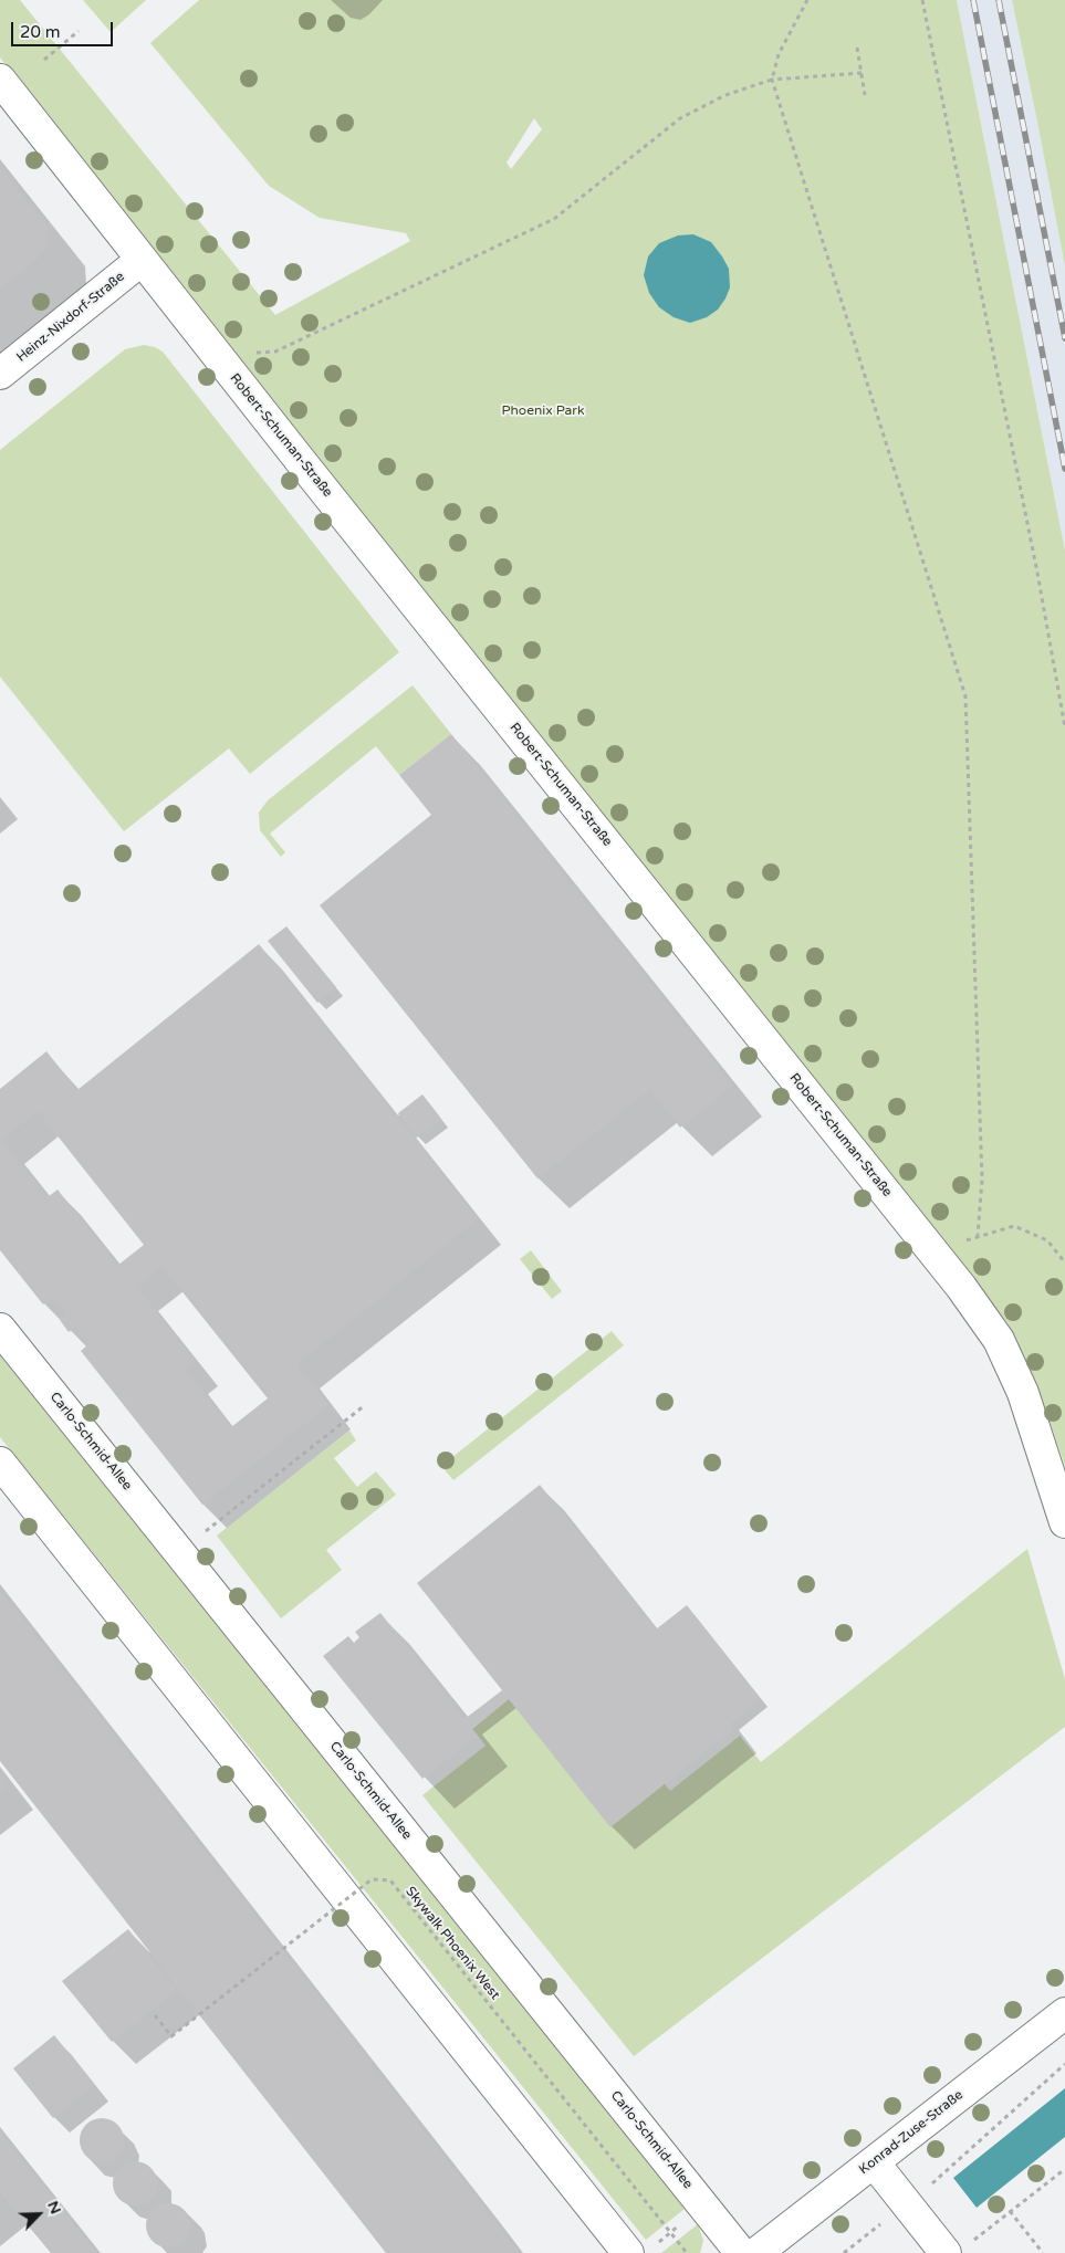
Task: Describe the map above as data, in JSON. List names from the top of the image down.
{
  "streets": {
    "street": [
      "Heinz-Nixdorf-Straße",
      "Robert-Schuman-Straße",
      "Carlo-Schmid-Allee",
      "Konrad-Zuse-Straße"
    ],
    "path": ["Skywalk Phoenix West"]
  },
  "crossings": [
    ["Heinz-Nixdorf-Straße", "Robert-Schuman-Straße"]
  ],
  "parks": ["Phoenix Park"],
  "scale_bar": "20 m",
  "north": "top right"
}
